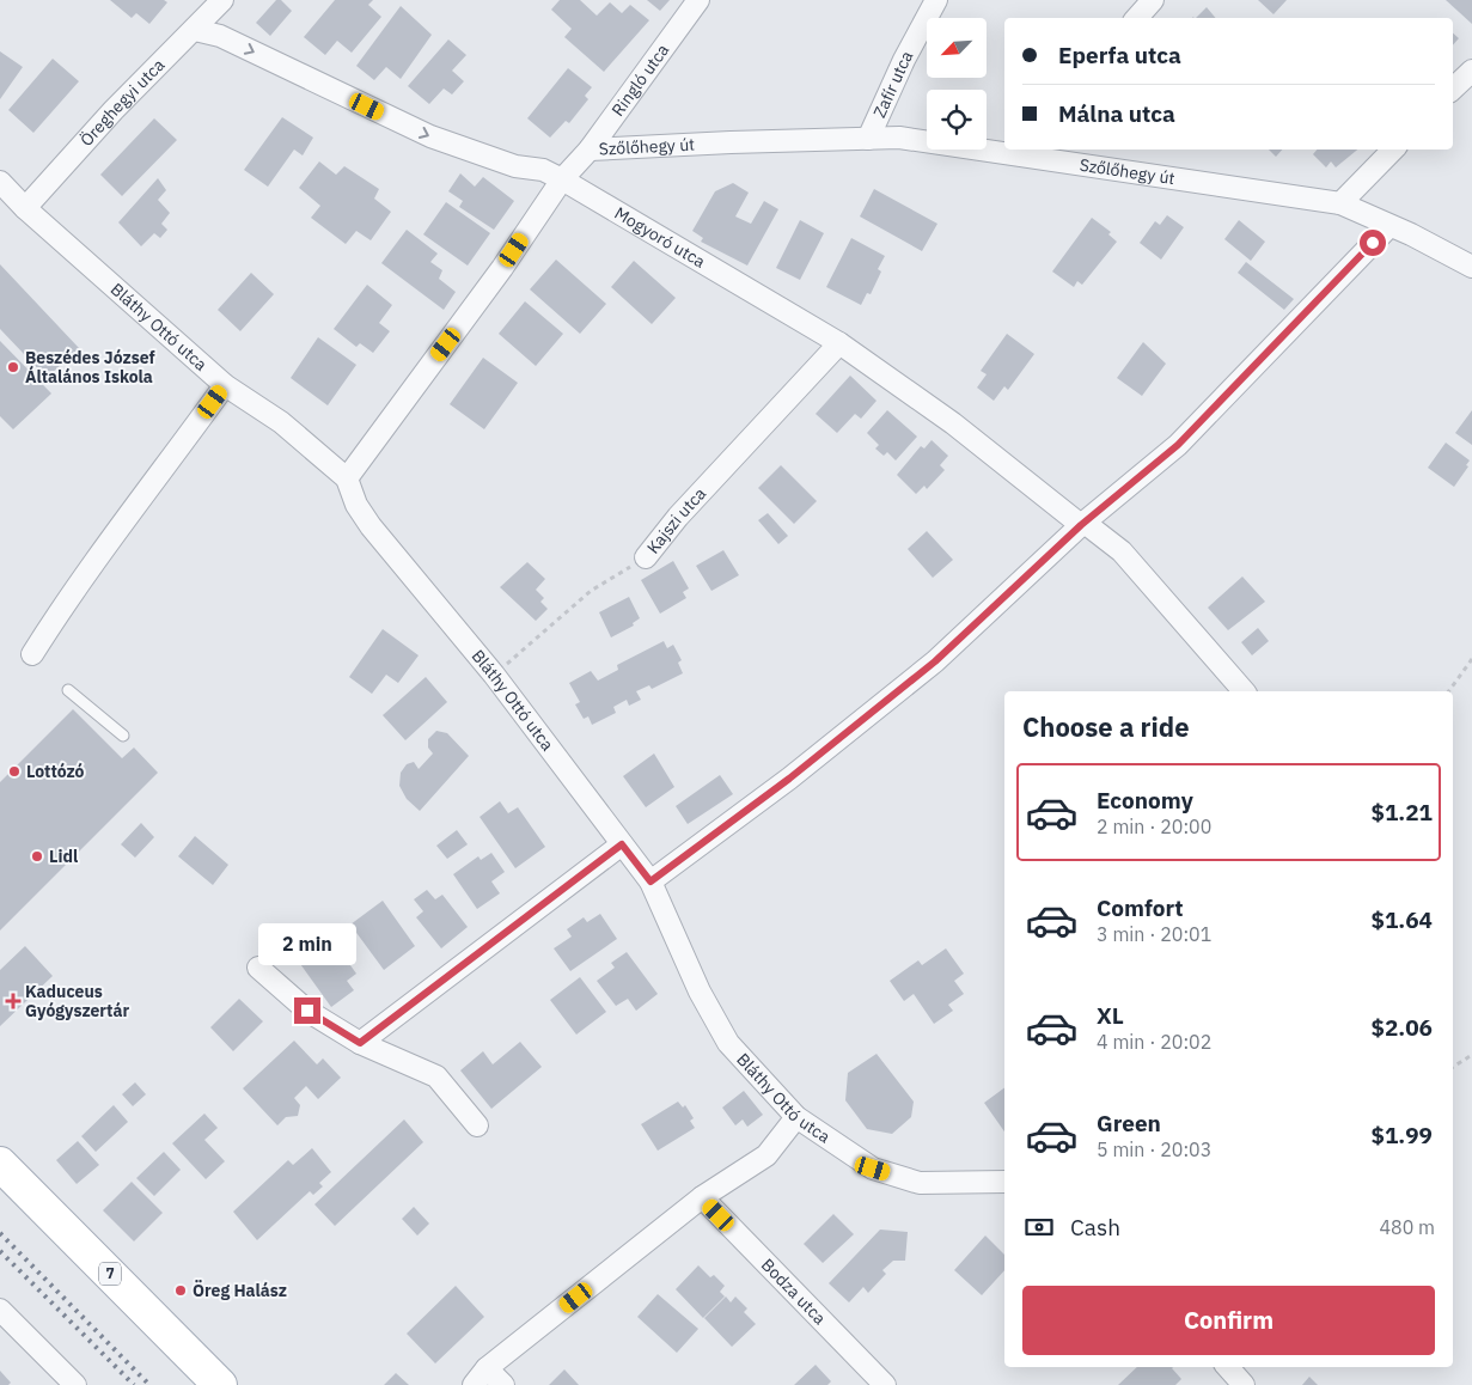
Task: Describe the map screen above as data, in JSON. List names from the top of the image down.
{
  "streets": {
    "main road": ["7"],
    "street": [
      "Ringló utca",
      "Zafír utca",
      "Öreghegyi utca",
      "Szőlőhegy út",
      "Mogyoró utca",
      "Bláthy Ottó utca",
      "Kajszi utca",
      "Bodza utca"
    ]
  },
  "crossings": [
    ["Ringló utca", "Szőlőhegy út"],
    ["Ringló utca", "Mogyoró utca"],
    ["Ringló utca", "Bláthy Ottó utca"],
    ["Zafír utca", "Szőlőhegy út"],
    ["Öreghegyi utca", "Mogyoró utca"],
    ["Öreghegyi utca", "Bláthy Ottó utca"],
    ["Mogyoró utca", "Kajszi utca"],
    ["Bláthy Ottó utca", "Kajszi utca"]
  ],
  "places": {
    "other": [
      "Beszédes József Általános Iskola",
      "Lottózó",
      "Lidl",
      "Öreg Halász"
    ],
    "health": ["Kaduceus Gyógyszertár"]
  },
  "north": "bottom left",
  "page": {
    "banner": ["Eperfa utca", "Málna utca"],
    "heading": "Choose a ride",
    "list": [
      {
        "name": "Economy",
        "note": "2 min · 20:00",
        "value": "$1.21"
      },
      {
        "name": "Comfort",
        "note": "3 min · 20:01",
        "value": "$1.64"
      },
      {
        "name": "XL",
        "note": "4 min · 20:02",
        "value": "$2.06"
      },
      {
        "name": "Green",
        "note": "5 min · 20:03",
        "value": "$1.99"
      }
    ],
    "bubble": "2 min",
    "pay": ["Cash", "480 m"],
    "buttons": "Confirm"
  }
}
